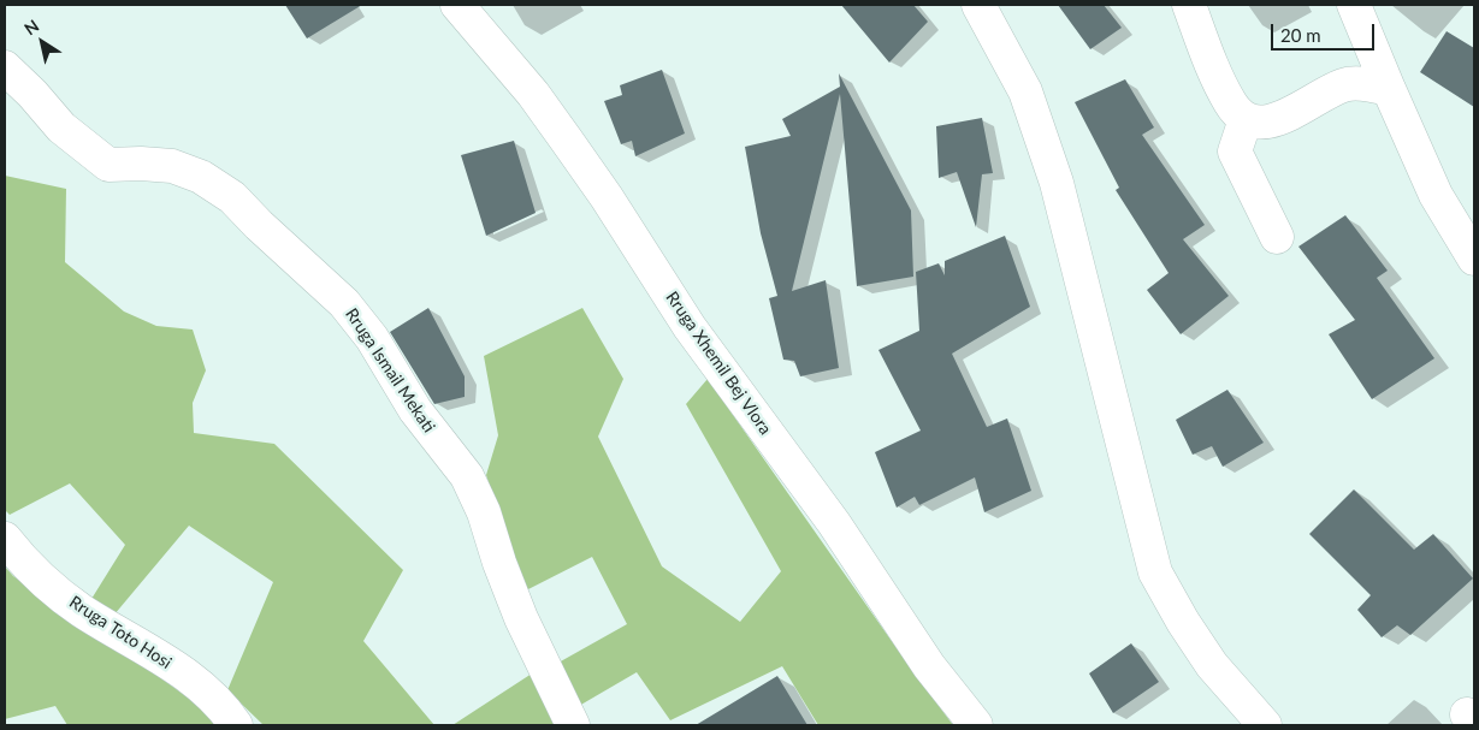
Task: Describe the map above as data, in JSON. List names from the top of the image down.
{
  "streets": {
    "street": ["Rruga Xhemil Bej Vlora", "Rruga Ismail Mekati", "Rruga Toto Hosi"]
  },
  "scale_bar": "20 m",
  "north": "top left"
}
